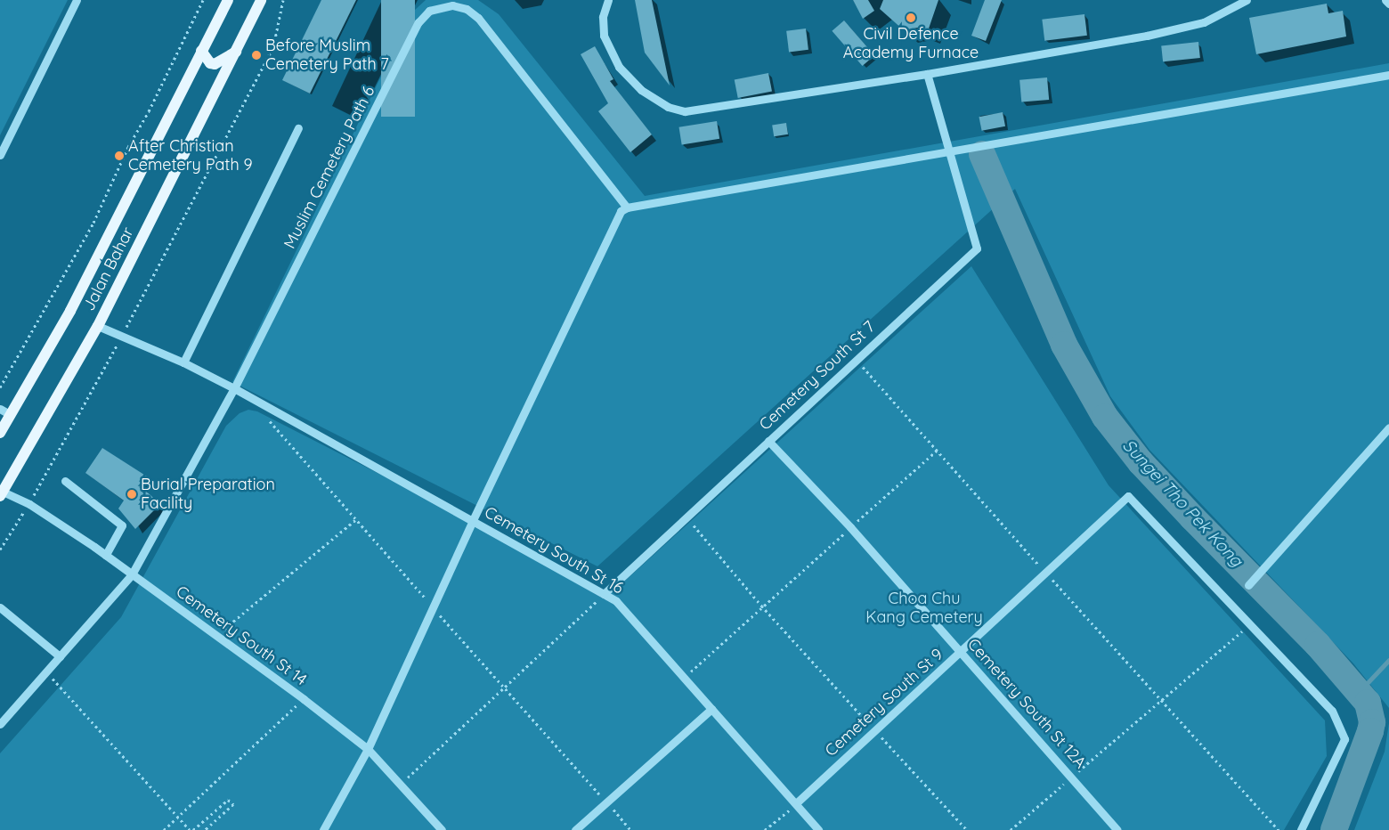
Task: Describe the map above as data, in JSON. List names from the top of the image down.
{
  "streets": {
    "main road": ["Jalan Bahar"],
    "lane": [
      "Muslim Cemetery Path 6",
      "Cemetery South St 7",
      "Cemetery South St 16",
      "Cemetery South St 14",
      "Cemetery South St 9",
      "Cemetery South St 12A"
    ]
  },
  "crossings": [
    ["Muslim Cemetery Path 6", "Cemetery South St 16"],
    ["Muslim Cemetery Path 6", "Cemetery South St 14"],
    ["Jalan Bahar", "Cemetery South St 16"],
    ["Jalan Bahar", "Cemetery South St 14"],
    ["Cemetery South St 7", "Cemetery South St 16"],
    ["Cemetery South St 7", "Cemetery South St 12A"],
    ["Cemetery South St 16", "Cemetery South St 9"],
    ["Cemetery South St 9", "Cemetery South St 12A"]
  ],
  "water": ["Sungei Tho Pek Kong"],
  "parks": ["Choa Chu Kang Cemetery"],
  "places": [
    "Civil Defence Academy Furnace",
    "Before Muslim Cemetery Path 7",
    "After Christian Cemetery Path 9",
    "Burial Preparation Facility"
  ]
}
